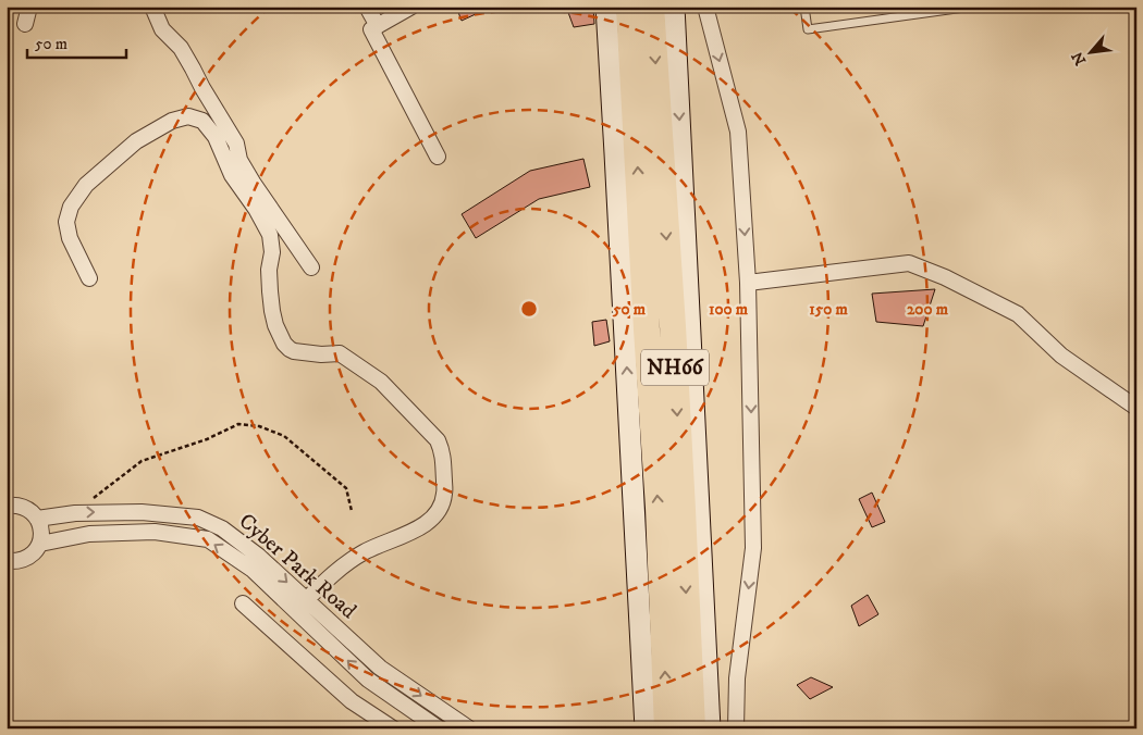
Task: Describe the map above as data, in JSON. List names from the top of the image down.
{
  "streets": {
    "highway": ["NH66"],
    "street": ["Cyber Park Road"]
  },
  "scale_bar": "50 m",
  "north": "bottom left",
  "rings": [
    "50 m",
    "100 m",
    "150 m",
    "200 m"
  ]
}
